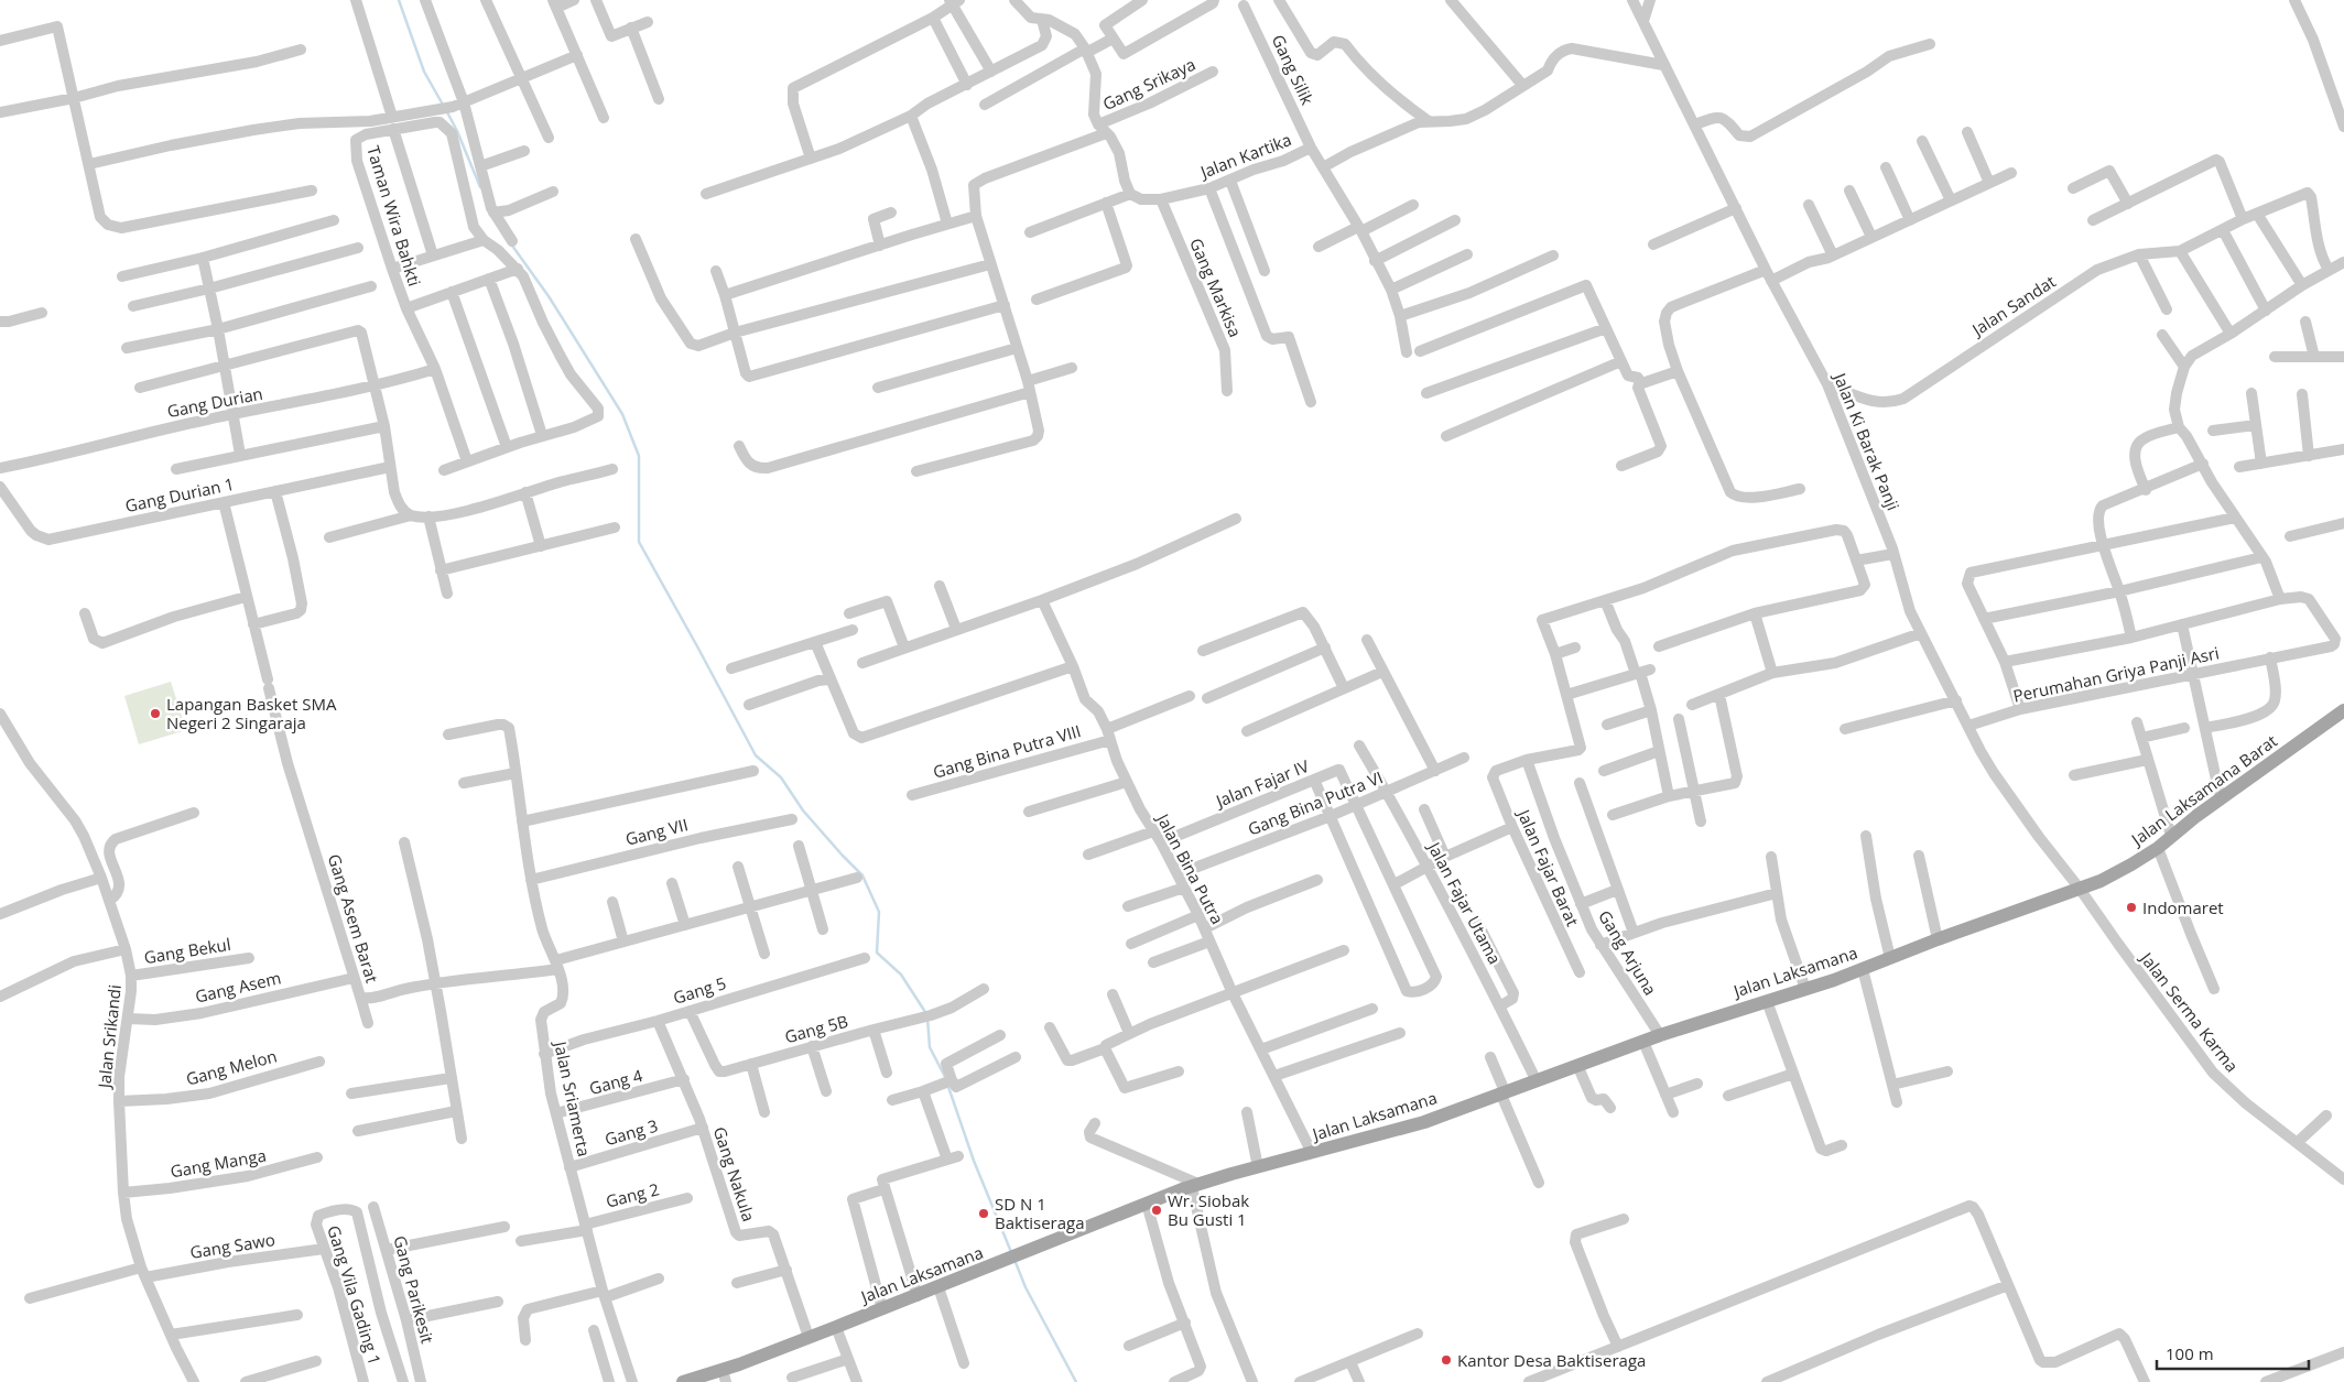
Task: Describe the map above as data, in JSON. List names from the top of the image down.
{
  "streets": {
    "main road": ["Jalan Laksamana Barat", "Jalan Laksamana"],
    "street": [
      "Gang Silik",
      "Gang Srikaya",
      "Jalan Kartika",
      "Taman Wira Bahkti",
      "Gang Markisa",
      "Jalan Sandat",
      "Gang Durian",
      "Jalan Ki Barak Panji",
      "Gang Durian 1",
      "Perumahan Griya Panji Asri",
      "Gang Bina Putra VIII",
      "Jalan Fajar IV",
      "Gang Bina Putra VI",
      "Gang VII",
      "Jalan Fajar Barat",
      "Jalan Bina Putra",
      "Jalan Fajar Utama",
      "Gang Asem Barat",
      "Gang Bekul",
      "Gang Arjuna",
      "Gang Asem",
      "Gang 5",
      "Jalan Serma Karma",
      "Gang 5B",
      "Jalan Srikandi",
      "Gang Melon",
      "Gang 4",
      "Jalan Sriamerta",
      "Gang 3",
      "Gang Manga",
      "Gang Nakula",
      "Gang 2",
      "Gang Sawo",
      "Gang Parikesit",
      "Gang Vila Gading 1"
    ]
  },
  "crossings": [
    ["Gang Silik", "Jalan Kartika"],
    ["Jalan Kartika", "Gang Markisa"],
    ["Taman Wira Bahkti", "Gang Durian"],
    ["Jalan Sandat", "Jalan Ki Barak Panji"],
    ["Jalan Ki Barak Panji", "Perumahan Griya Panji Asri"],
    ["Jalan Ki Barak Panji", "Jalan Laksamana Barat"],
    ["Jalan Ki Barak Panji", "Jalan Laksamana"],
    ["Jalan Ki Barak Panji", "Jalan Serma Karma"],
    ["Gang Durian 1", "Gang Asem Barat"],
    ["Gang Bina Putra VIII", "Jalan Bina Putra"],
    ["Jalan Fajar IV", "Gang Bina Putra VI"],
    ["Jalan Fajar IV", "Jalan Bina Putra"],
    ["Jalan Laksamana Barat", "Jalan Laksamana"],
    ["Jalan Laksamana Barat", "Jalan Serma Karma"],
    ["Gang Bina Putra VI", "Jalan Bina Putra"],
    ["Gang Bina Putra VI", "Jalan Fajar Utama"],
    ["Gang VII", "Jalan Sriamerta"],
    ["Jalan Bina Putra", "Jalan Laksamana"],
    ["Jalan Fajar Utama", "Jalan Laksamana"],
    ["Gang Asem Barat", "Gang Asem"],
    ["Gang Asem Barat", "Jalan Sriamerta"],
    ["Gang Bekul", "Jalan Srikandi"],
    ["Gang Arjuna", "Jalan Laksamana"],
    ["Jalan Laksamana", "Jalan Serma Karma"],
    ["Jalan Laksamana", "Gang Nakula"],
    ["Gang Asem", "Jalan Srikandi"],
    ["Gang 5", "Gang 5B"],
    ["Gang 5", "Jalan Sriamerta"],
    ["Gang 5", "Gang Nakula"],
    ["Jalan Srikandi", "Gang Melon"],
    ["Jalan Srikandi", "Gang Manga"],
    ["Jalan Srikandi", "Gang Sawo"],
    ["Gang 4", "Jalan Sriamerta"],
    ["Gang 4", "Gang Nakula"],
    ["Jalan Sriamerta", "Gang 3"],
    ["Jalan Sriamerta", "Gang 2"],
    ["Gang 3", "Gang Nakula"],
    ["Gang Sawo", "Gang Vila Gading 1"]
  ],
  "places": [
    "Lapangan Basket SMA Negeri 2 Singaraja",
    "Indomaret",
    "Wr. Siobak Bu Gusti 1",
    "SD N 1 Baktiseraga",
    "Kantor Desa Baktiseraga"
  ],
  "scale_bar": "100 m"
}
